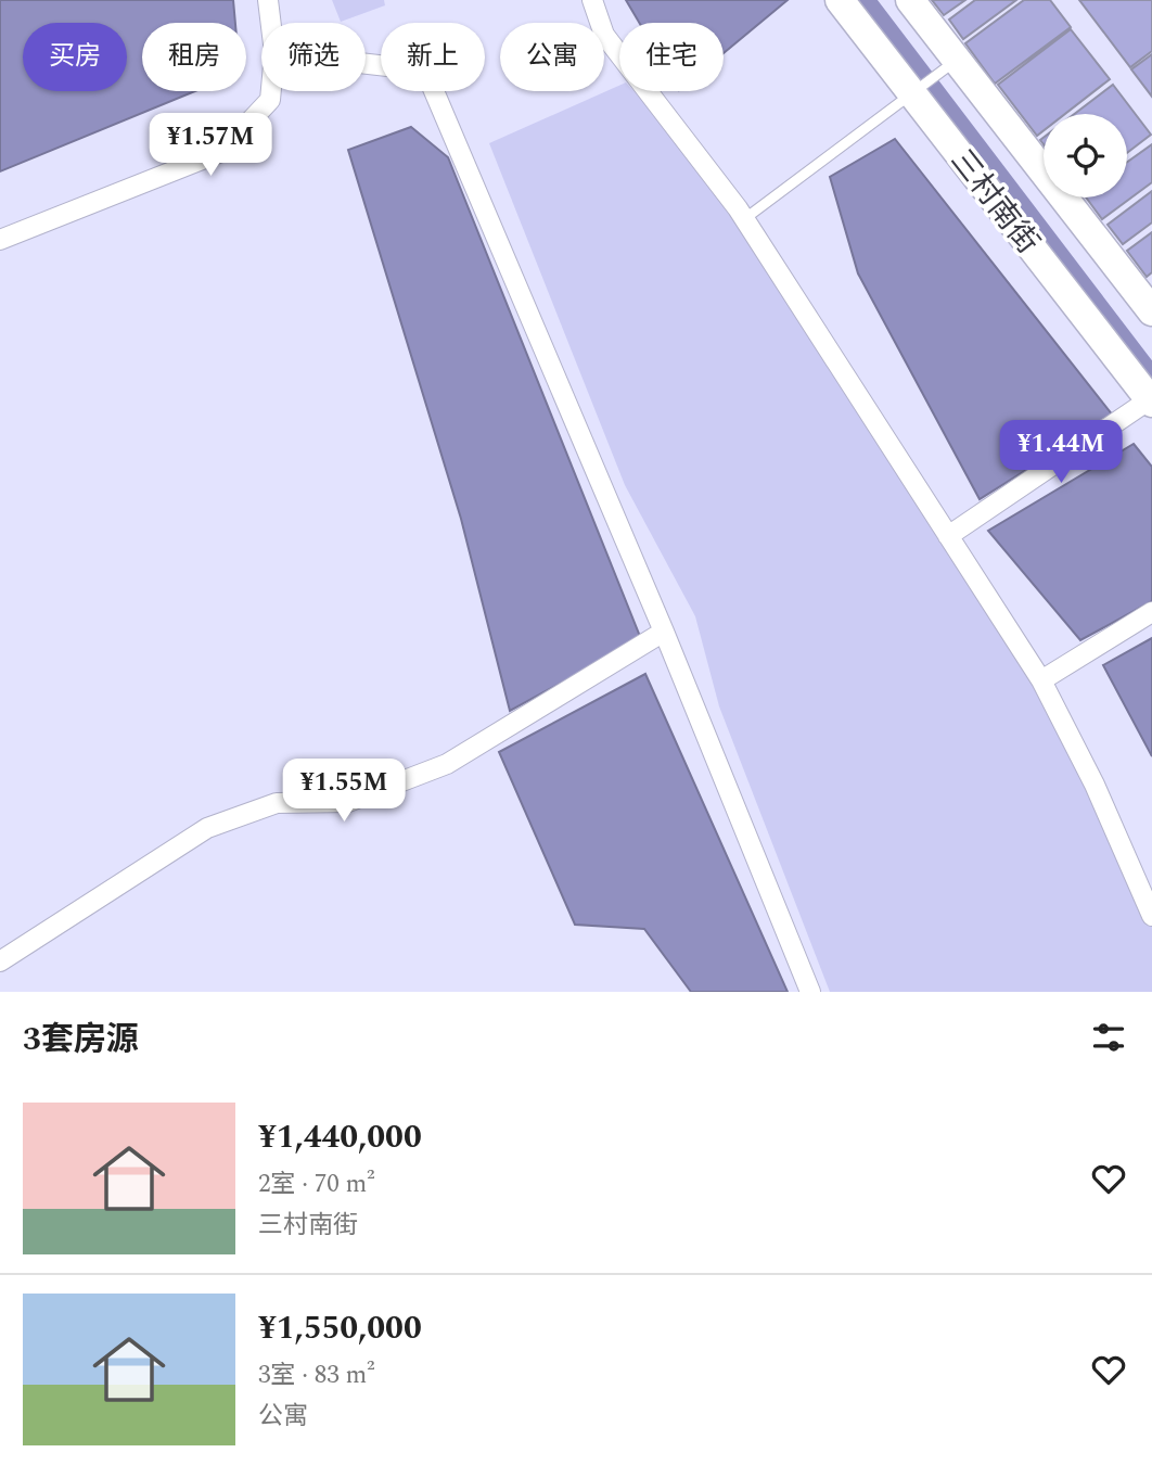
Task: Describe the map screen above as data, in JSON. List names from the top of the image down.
{
  "streets": {
    "street": ["三村南街"]
  },
  "page": {
    "chip": [
      "买房",
      "租房",
      "筛选",
      "新上",
      "公寓",
      "住宅"
    ],
    "price": ["¥1.57M", "¥1.44M", "¥1.55M"],
    "heading": "3套房源",
    "list": [
      {
        "name": "¥1,440,000",
        "note": "2室 · 70 m² · 三村南街"
      },
      {
        "name": "¥1,550,000",
        "note": "3室 · 83 m² · 公寓"
      }
    ]
  }
}
